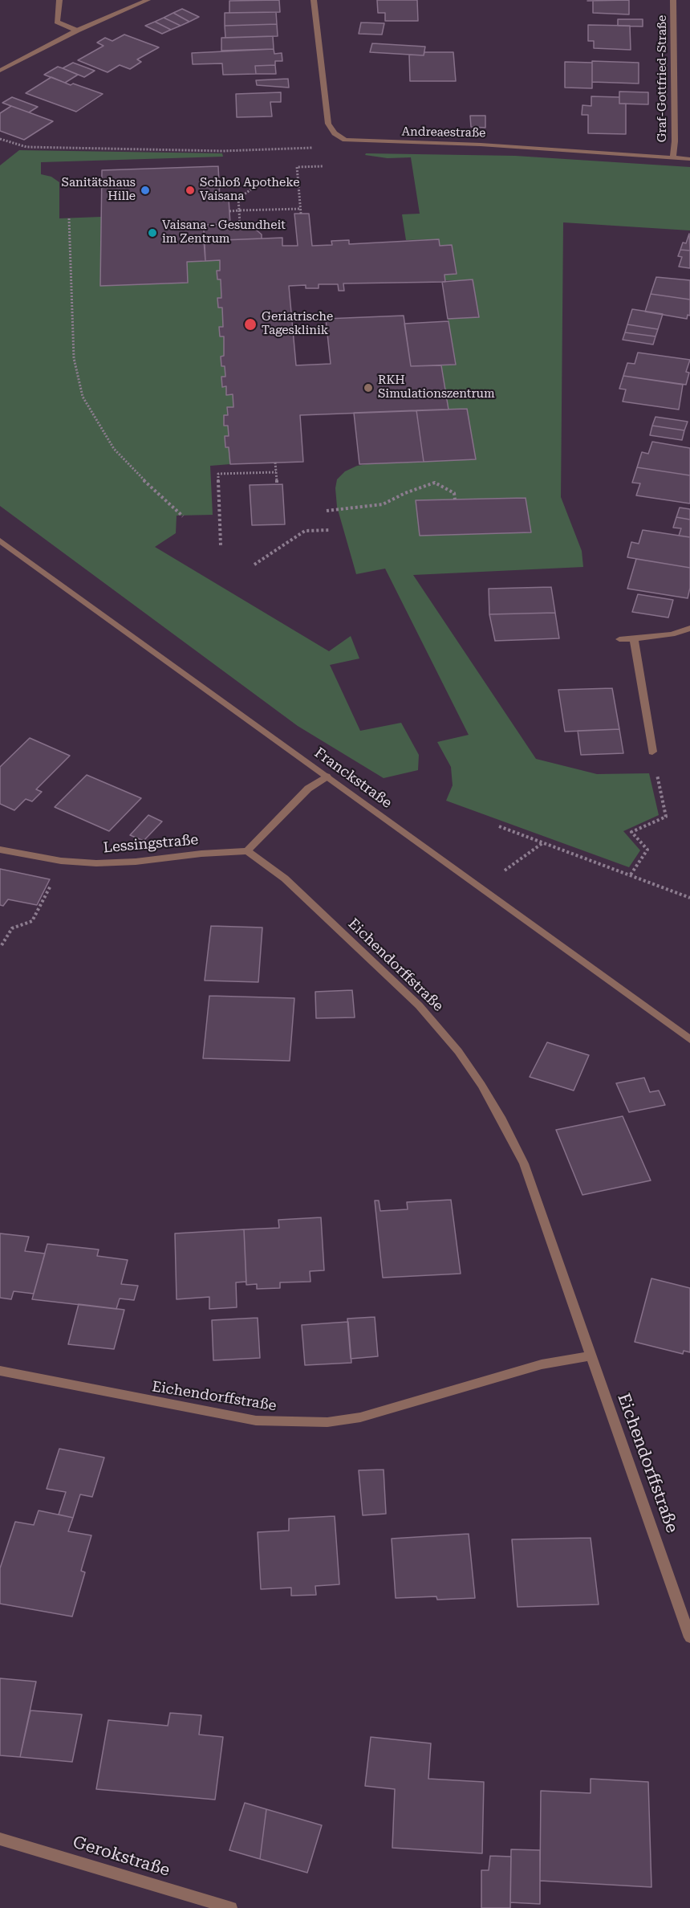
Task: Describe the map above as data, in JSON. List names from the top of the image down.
{
  "streets": {
    "street": [
      "Graf-Gottfried-Straße",
      "Andreaestraße",
      "Franckstraße",
      "Lessingstraße",
      "Eichendorffstraße",
      "Gerokstraße"
    ]
  },
  "crossings": [
    ["Graf-Gottfried-Straße", "Andreaestraße"],
    ["Lessingstraße", "Eichendorffstraße"]
  ],
  "places": [
    "Sanitätshaus Hille",
    "Schloß Apotheke Vaisana",
    "Vaisana - Gesundheit im Zentrum",
    "Geriatrische Tagesklinik",
    "RKH Simulationszentrum"
  ]
}
